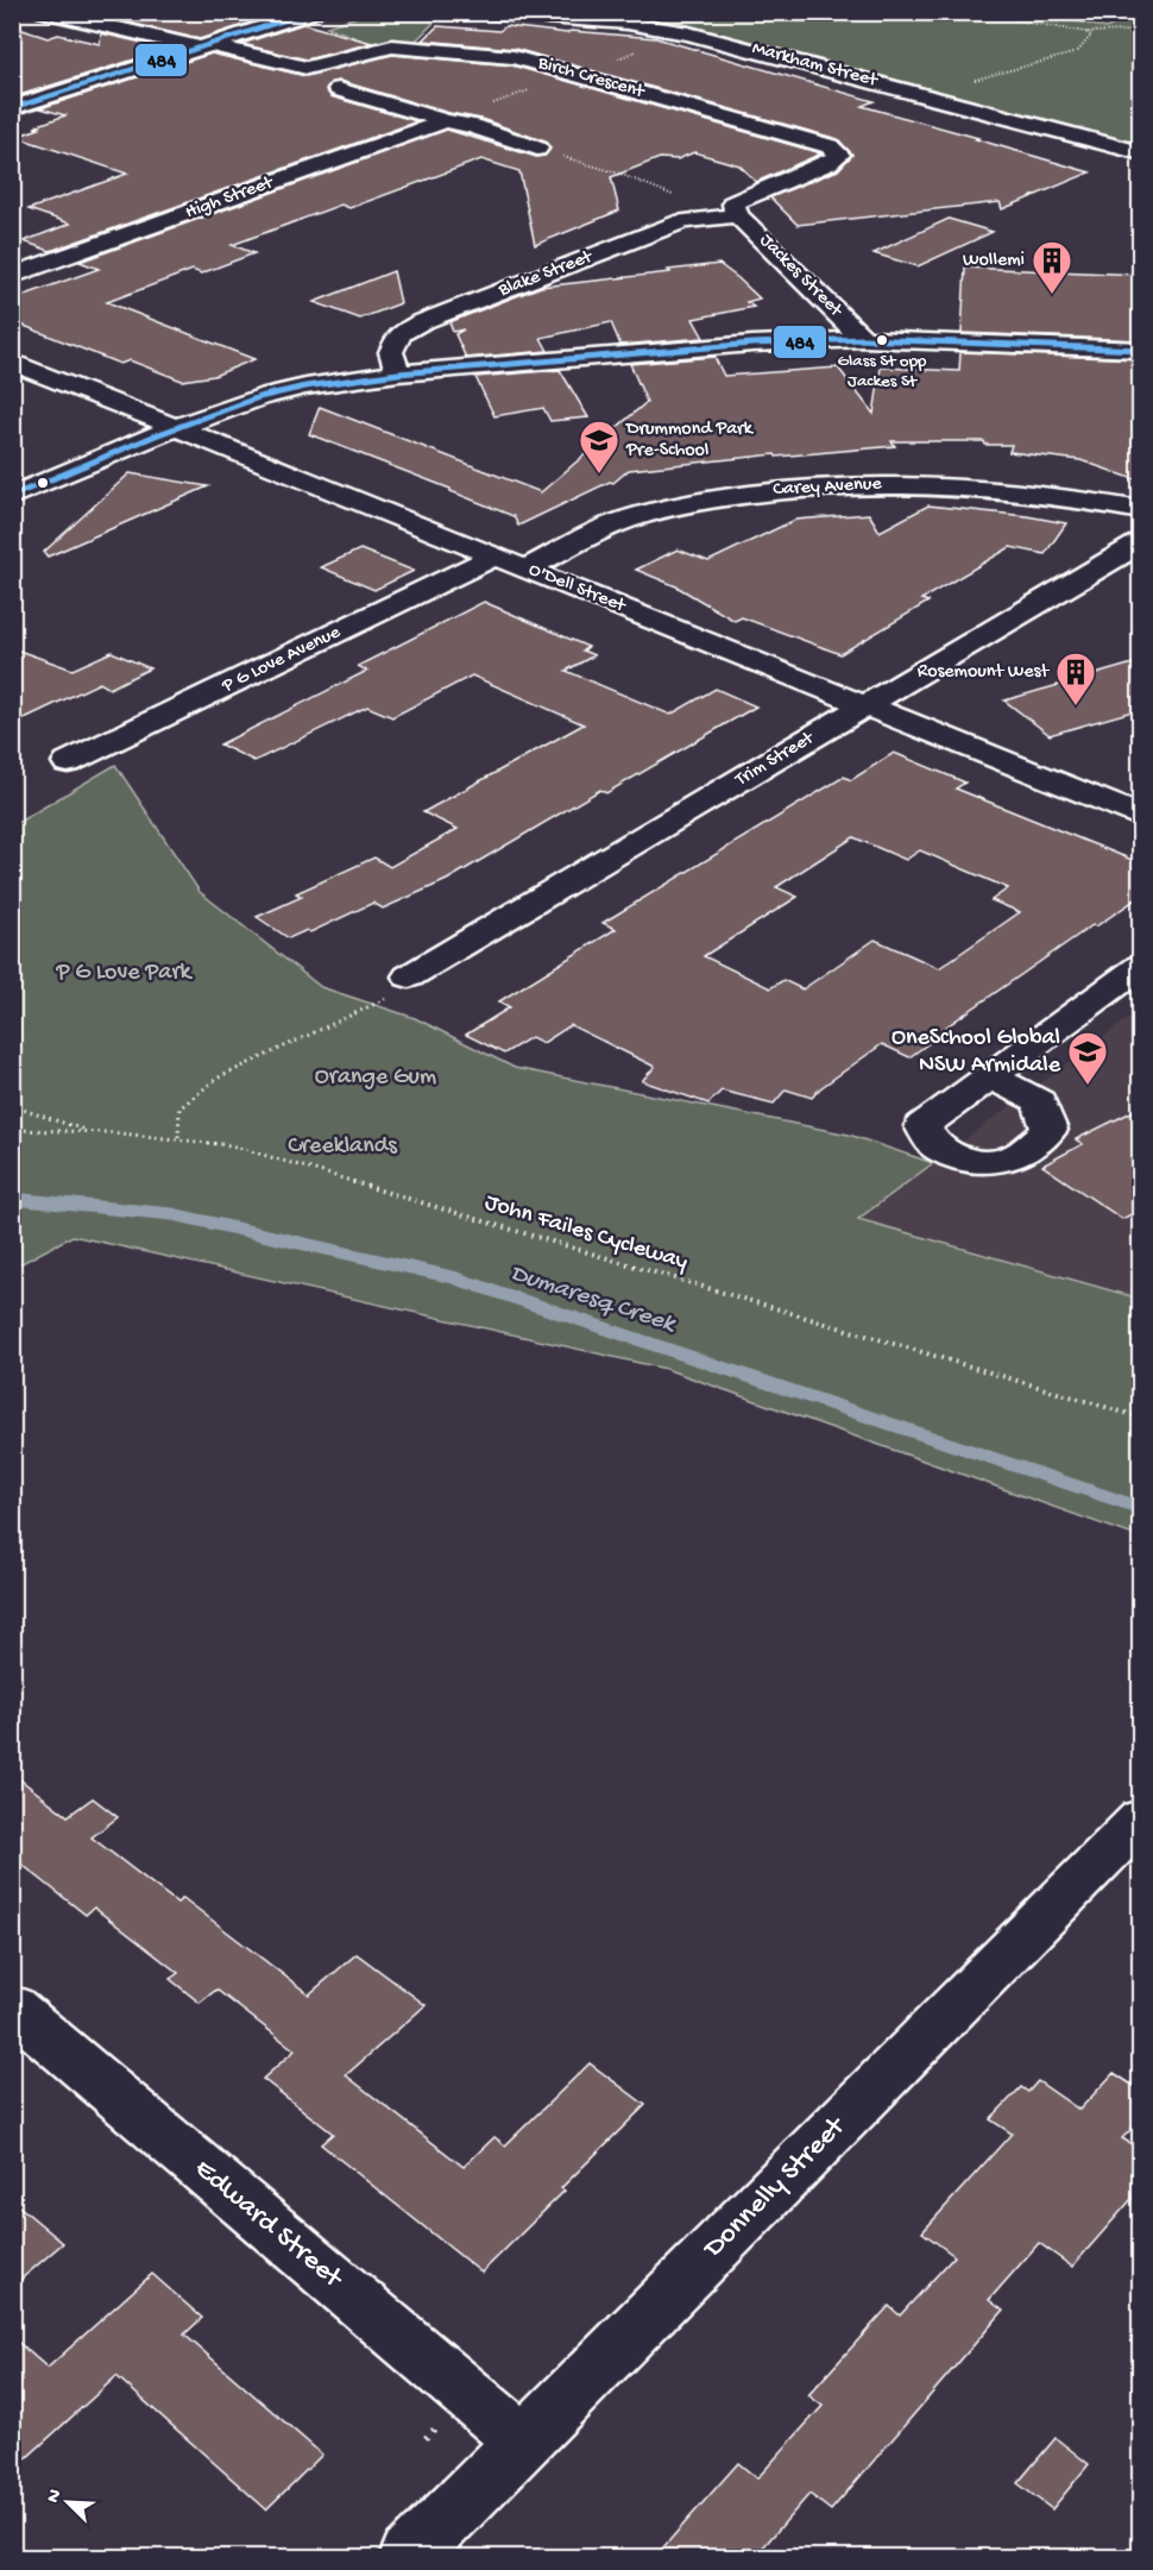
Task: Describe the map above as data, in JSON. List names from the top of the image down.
{
  "streets": {
    "street": [
      "Markham Street",
      "Birch Crescent",
      "High Street",
      "Blake Street",
      "Jackes Street",
      "Carey Avenue",
      "O'Dell Street",
      "P G Love Avenue",
      "Trim Street",
      "Donnelly Street",
      "Edward Street"
    ],
    "path": ["John Failes Cycleway"]
  },
  "crossings": [
    ["Birch Crescent", "Blake Street"],
    ["Birch Crescent", "Jackes Street"],
    ["Blake Street", "Jackes Street"],
    ["Carey Avenue", "O'Dell Street"],
    ["O'Dell Street", "P G Love Avenue"],
    ["O'Dell Street", "Trim Street"],
    ["Donnelly Street", "Edward Street"]
  ],
  "water": ["Dumaresq Creek"],
  "parks": ["P G Love Park", "Orange Gum", "Creeklands"],
  "places": {
    "building": ["Wollemi", "Rosemount West"],
    "other": ["Glass St opp Jackes St"],
    "school or university": ["Drummond Park Pre-School", "OneSchool Global NSW Armidale"]
  },
  "lines": ["transit line 484"],
  "north": "top left"
}
